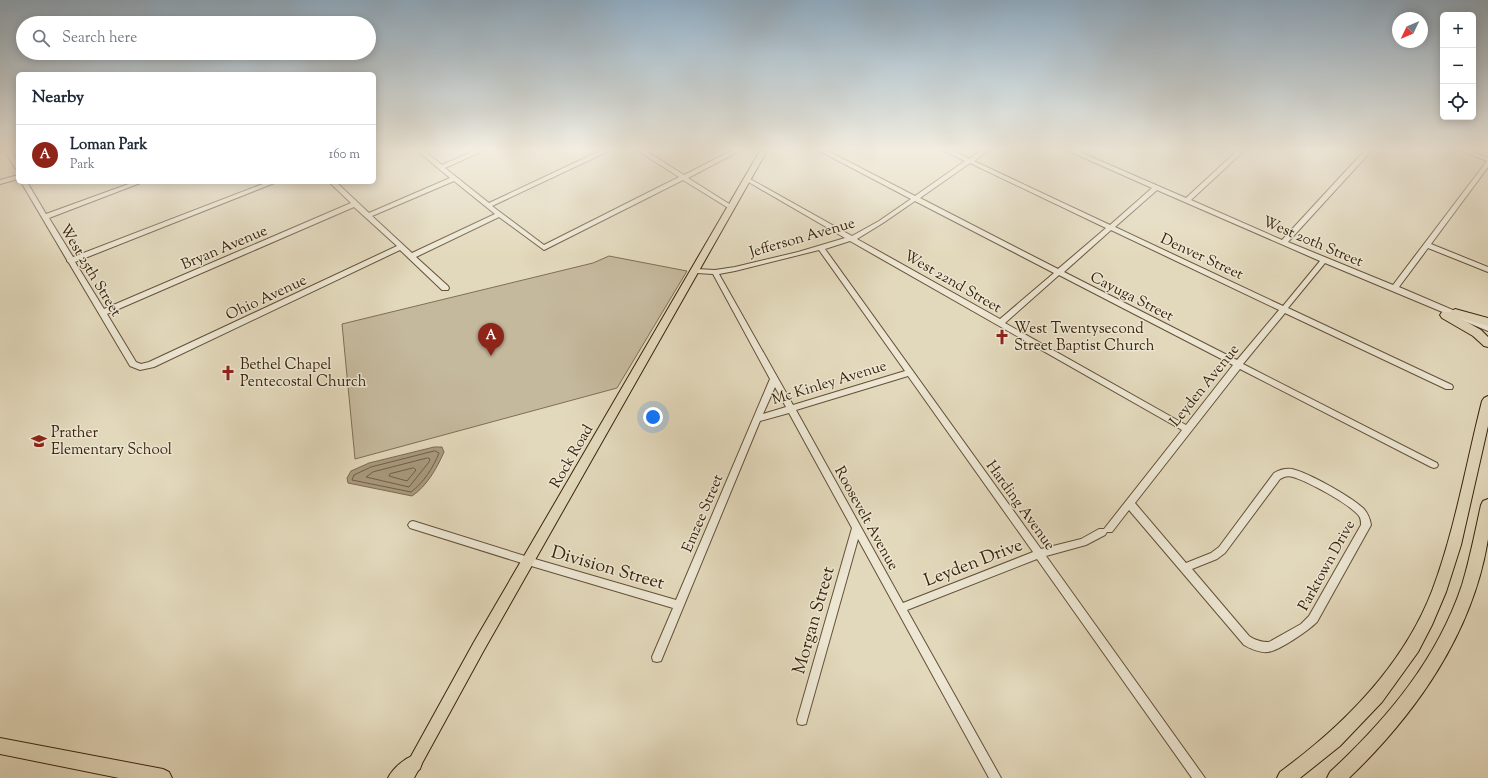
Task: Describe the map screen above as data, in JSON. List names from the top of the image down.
{
  "streets": {
    "main road": ["Rock Road"],
    "street": [
      "Jefferson Avenue",
      "West 20th Street",
      "Bryan Avenue",
      "Denver Street",
      "West 25th Street",
      "West 22nd Street",
      "Cayuga Street",
      "Ohio Avenue",
      "Mc Kinley Avenue",
      "Leyden Avenue",
      "Harding Avenue",
      "Emzee Street",
      "Roosevelt Avenue",
      "Leyden Drive",
      "Parktown Drive",
      "Division Street",
      "Morgan Street"
    ]
  },
  "crossings": [
    ["Jefferson Avenue", "West 22nd Street"],
    ["Jefferson Avenue", "Cayuga Street"],
    ["Jefferson Avenue", "Rock Road"],
    ["Jefferson Avenue", "Harding Avenue"],
    ["Jefferson Avenue", "Roosevelt Avenue"],
    ["West 20th Street", "Leyden Avenue"],
    ["Bryan Avenue", "West 25th Street"],
    ["Denver Street", "Leyden Avenue"],
    ["West 25th Street", "Ohio Avenue"],
    ["West 22nd Street", "Leyden Avenue"],
    ["Cayuga Street", "Leyden Avenue"],
    ["Mc Kinley Avenue", "Harding Avenue"],
    ["Mc Kinley Avenue", "Emzee Street"],
    ["Mc Kinley Avenue", "Roosevelt Avenue"],
    ["Leyden Avenue", "Leyden Drive"],
    ["Leyden Avenue", "Parktown Drive"],
    ["Rock Road", "Division Street"],
    ["Harding Avenue", "Leyden Drive"],
    ["Emzee Street", "Roosevelt Avenue"],
    ["Emzee Street", "Division Street"],
    ["Roosevelt Avenue", "Leyden Drive"],
    ["Roosevelt Avenue", "Morgan Street"]
  ],
  "places": {
    "church": ["West Twentysecond Street Baptist Church", "Bethel Chapel Pentecostal Church"],
    "school or university": ["Prather Elementary School"]
  },
  "north": "bottom left",
  "page": {
    "map_buttons": ["+", "−"],
    "search": "Search here",
    "heading": "Nearby",
    "list": [
      {
        "mark": "A",
        "name": "Loman Park",
        "note": "Park",
        "value": "160 m"
      }
    ],
    "pins": "A"
  }
}
